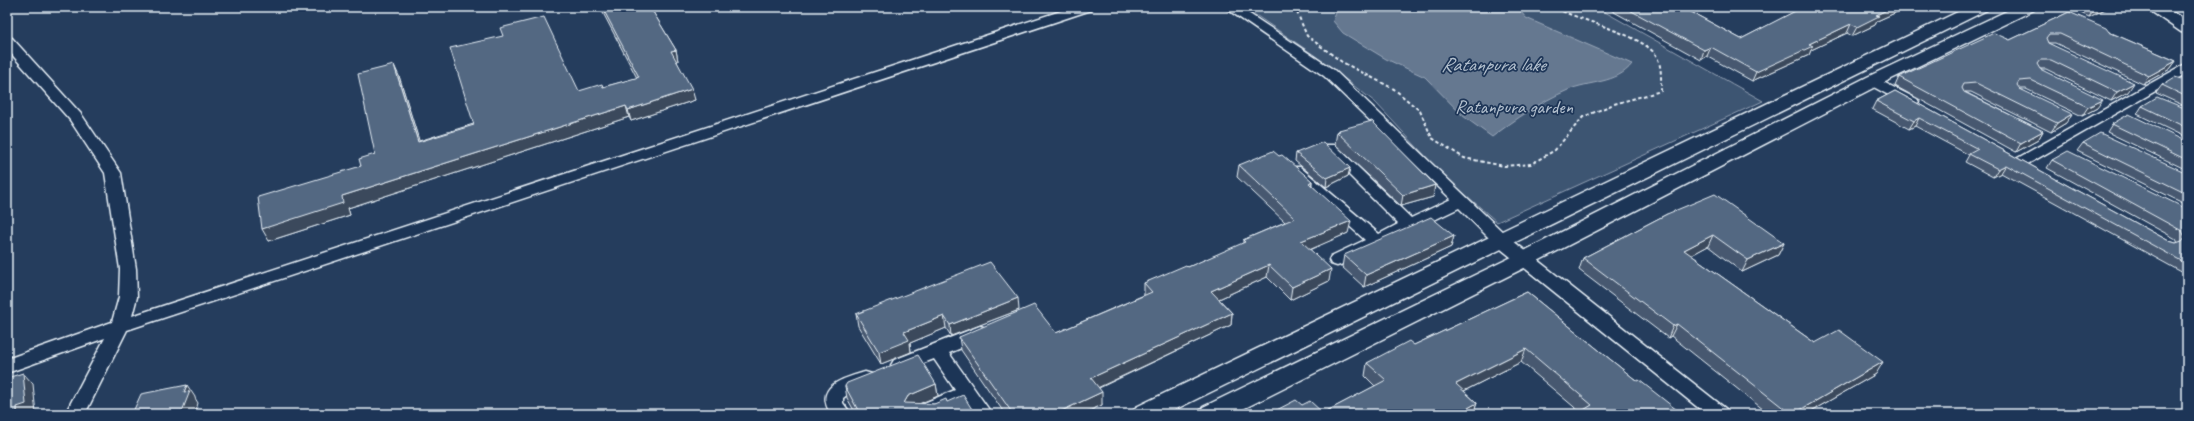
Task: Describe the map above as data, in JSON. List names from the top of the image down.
{
  "water": ["Ratanpura lake"],
  "parks": ["Ratanpura garden"]
}
